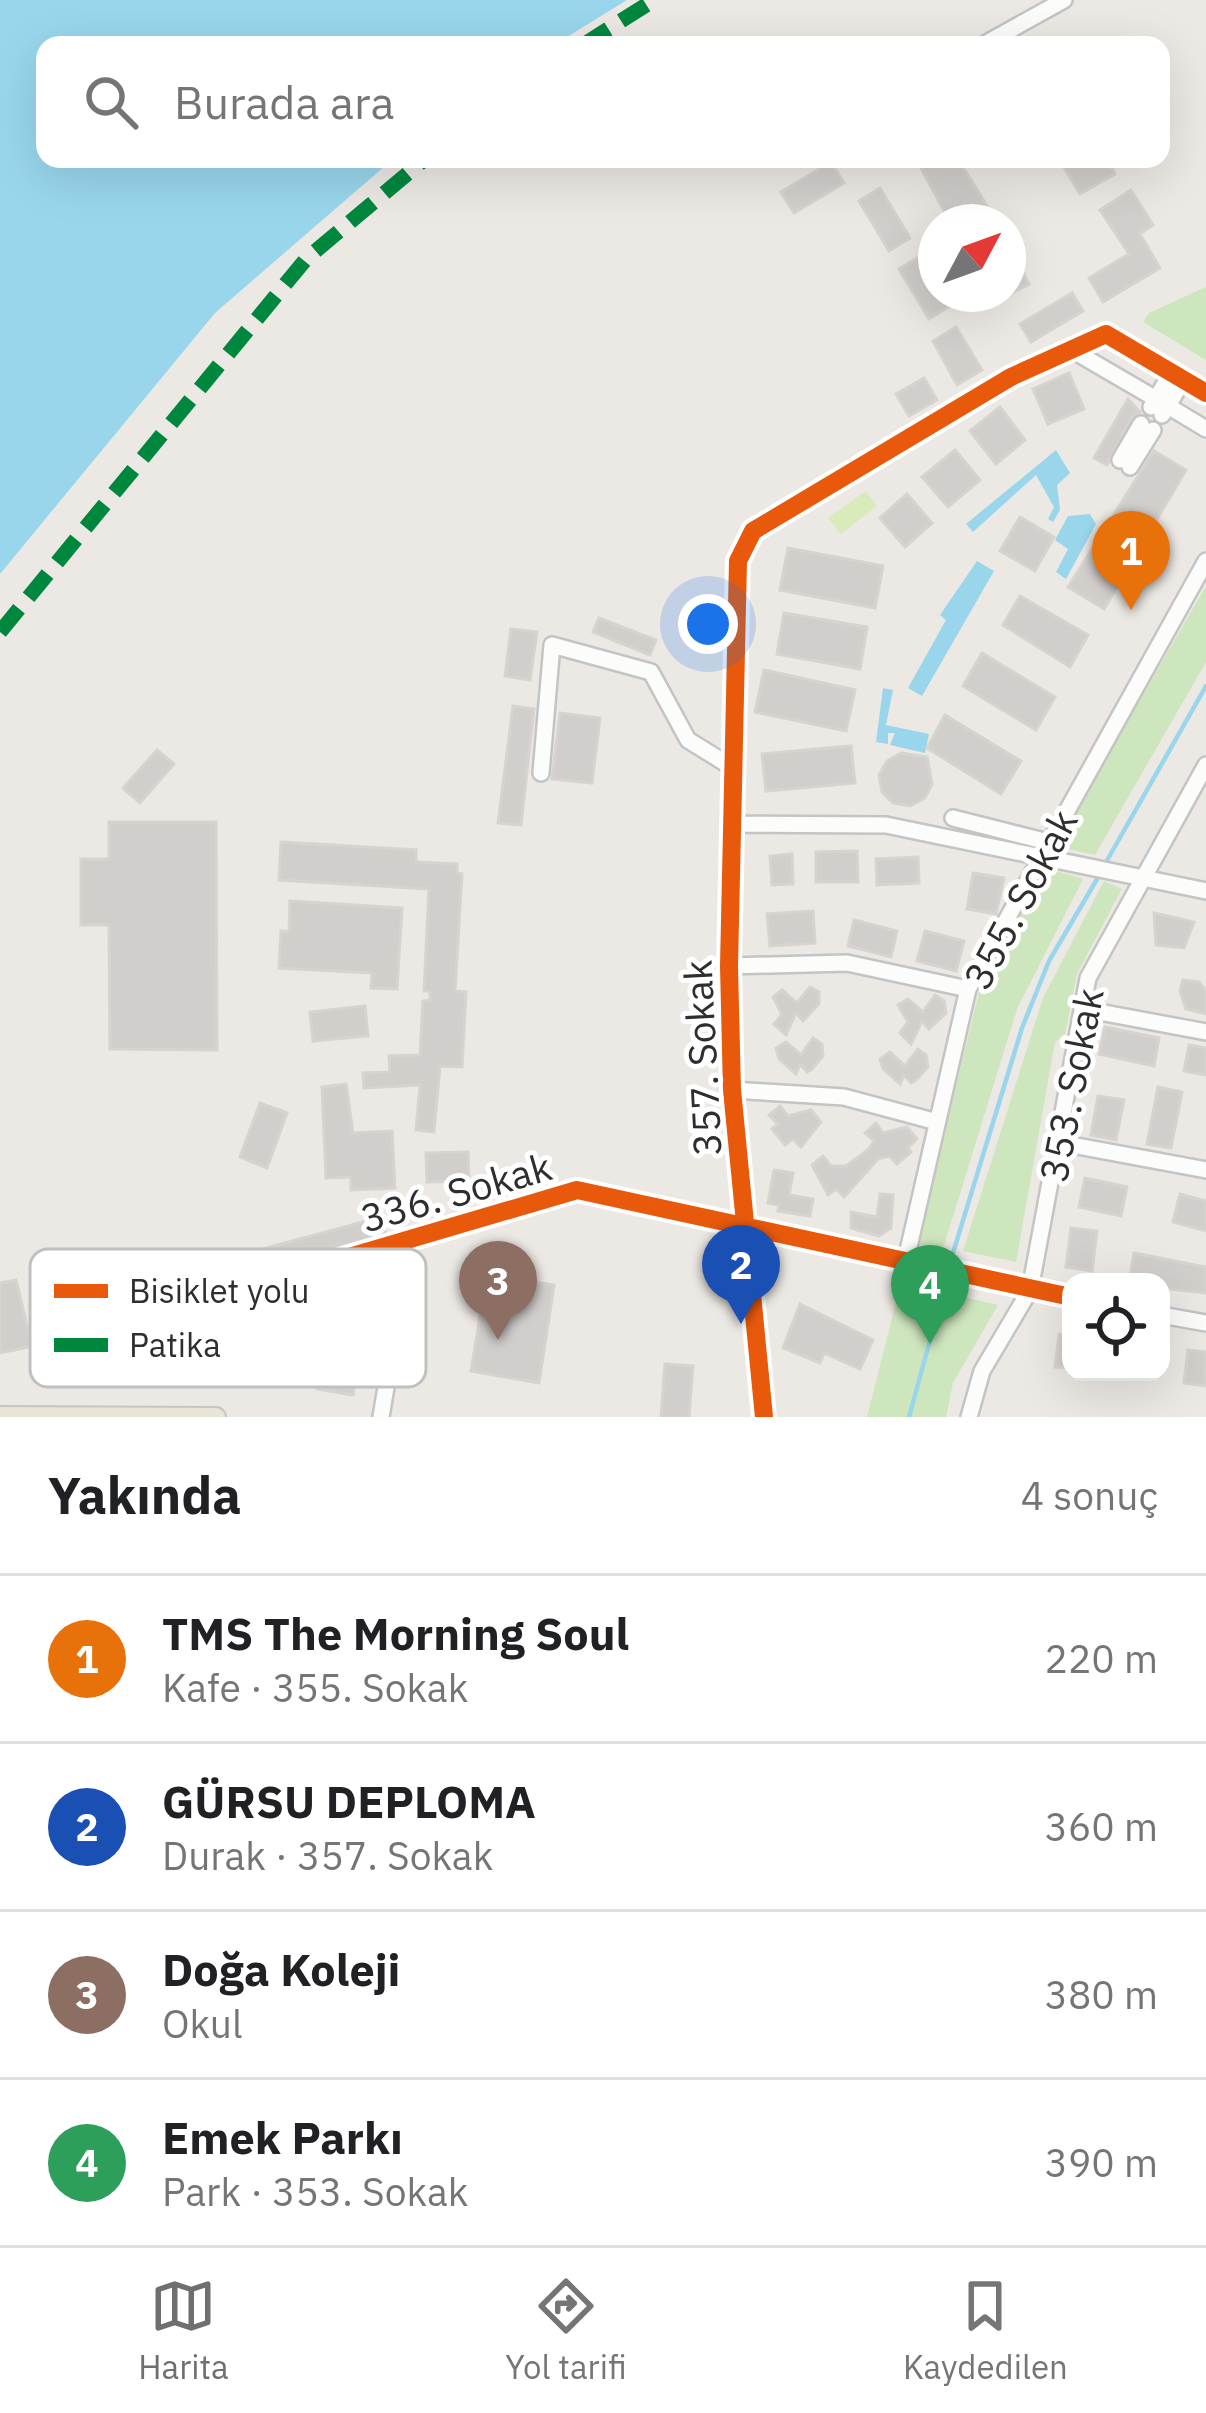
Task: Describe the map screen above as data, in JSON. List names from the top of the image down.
{
  "streets": {
    "street": [
      "355. Sokak",
      "357. Sokak",
      "353. Sokak",
      "336. Sokak"
    ]
  },
  "crossings": [
    ["355. Sokak", "336. Sokak"],
    ["357. Sokak", "336. Sokak"],
    ["353. Sokak", "336. Sokak"]
  ],
  "legend": ["Bisiklet yolu", "Patika"],
  "north": "top right",
  "page": {
    "search": "Burada ara",
    "pins": [
      "1",
      "2",
      "3",
      "4"
    ],
    "heading": ["Yakında", "4 sonuç"],
    "list": [
      {
        "mark": "1",
        "name": "TMS The Morning Soul",
        "note": "Kafe · 355. Sokak",
        "value": "220 m"
      },
      {
        "mark": "2",
        "name": "GÜRSU DEPLOMA",
        "note": "Durak · 357. Sokak",
        "value": "360 m"
      },
      {
        "mark": "3",
        "name": "Doğa Koleji",
        "note": "Okul",
        "value": "380 m"
      },
      {
        "mark": "4",
        "name": "Emek Parkı",
        "note": "Park · 353. Sokak",
        "value": "390 m"
      }
    ],
    "nav": ["Harita", "Yol tarifi", "Kaydedilen"]
  }
}
